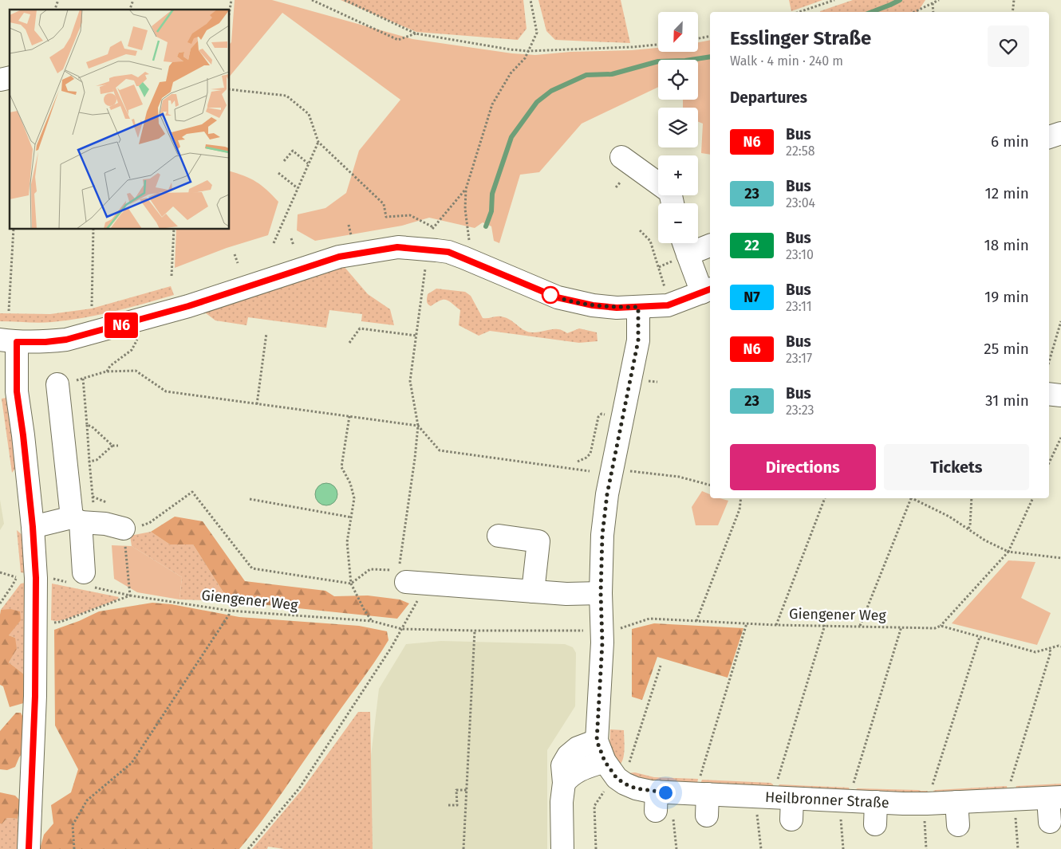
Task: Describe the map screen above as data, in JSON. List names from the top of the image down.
{
  "streets": {
    "street": ["Heilbronner Straße"],
    "path": ["Giengener Weg"]
  },
  "lines": ["bus line N6"],
  "north": "bottom left",
  "page": {
    "on_map": "N6",
    "map_buttons": ["+", "−"],
    "heading": [
      ["Esslinger Straße", "Walk · 4 min · 240 m"],
      "Departures"
    ],
    "list": [
      {
        "mark": "N6",
        "name": "Bus",
        "note": "22:58",
        "value": "6 min"
      },
      {
        "mark": "23",
        "name": "Bus",
        "note": "23:04",
        "value": "12 min"
      },
      {
        "mark": "22",
        "name": "Bus",
        "note": "23:10",
        "value": "18 min"
      },
      {
        "mark": "N7",
        "name": "Bus",
        "note": "23:11",
        "value": "19 min"
      },
      {
        "mark": "N6",
        "name": "Bus",
        "note": "23:17",
        "value": "25 min"
      },
      {
        "mark": "23",
        "name": "Bus",
        "note": "23:23",
        "value": "31 min"
      }
    ],
    "buttons": ["Directions", "Tickets"]
  }
}
